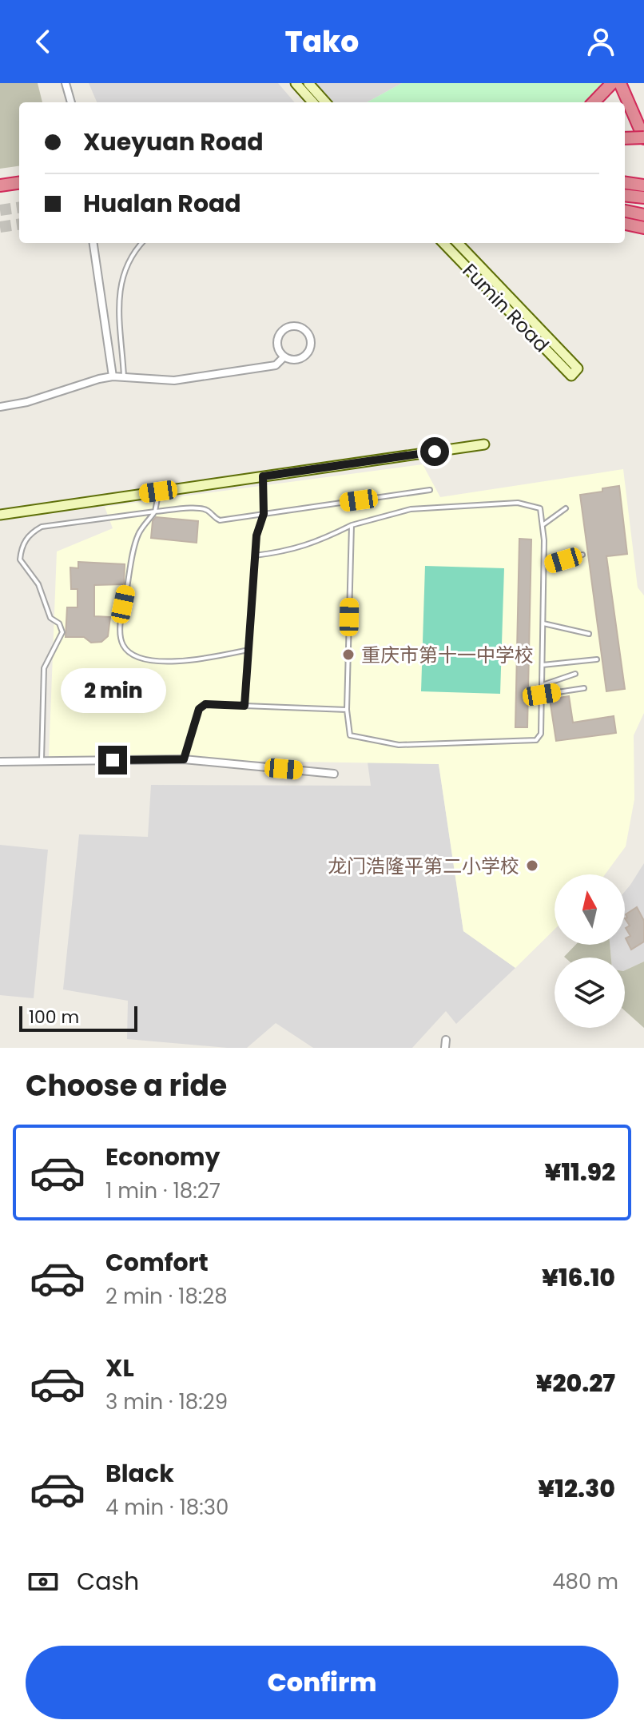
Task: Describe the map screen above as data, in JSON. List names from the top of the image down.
{
  "streets": {
    "street": ["Fumin Road"]
  },
  "places": ["重庆市第十一中学校", "龙门浩隆平第二小学校"],
  "scale_bar": "100 m",
  "north": "top",
  "page": {
    "header": "Tako",
    "banner": ["Xueyuan Road", "Hualan Road"],
    "bubble": "2 min",
    "scale": "100 m",
    "heading": "Choose a ride",
    "list": [
      {
        "name": "Economy",
        "note": "1 min · 18:27",
        "value": "¥11.92"
      },
      {
        "name": "Comfort",
        "note": "2 min · 18:28",
        "value": "¥16.10"
      },
      {
        "name": "XL",
        "note": "3 min · 18:29",
        "value": "¥20.27"
      },
      {
        "name": "Black",
        "note": "4 min · 18:30",
        "value": "¥12.30"
      }
    ],
    "pay": ["Cash", "480 m"],
    "buttons": "Confirm"
  }
}
